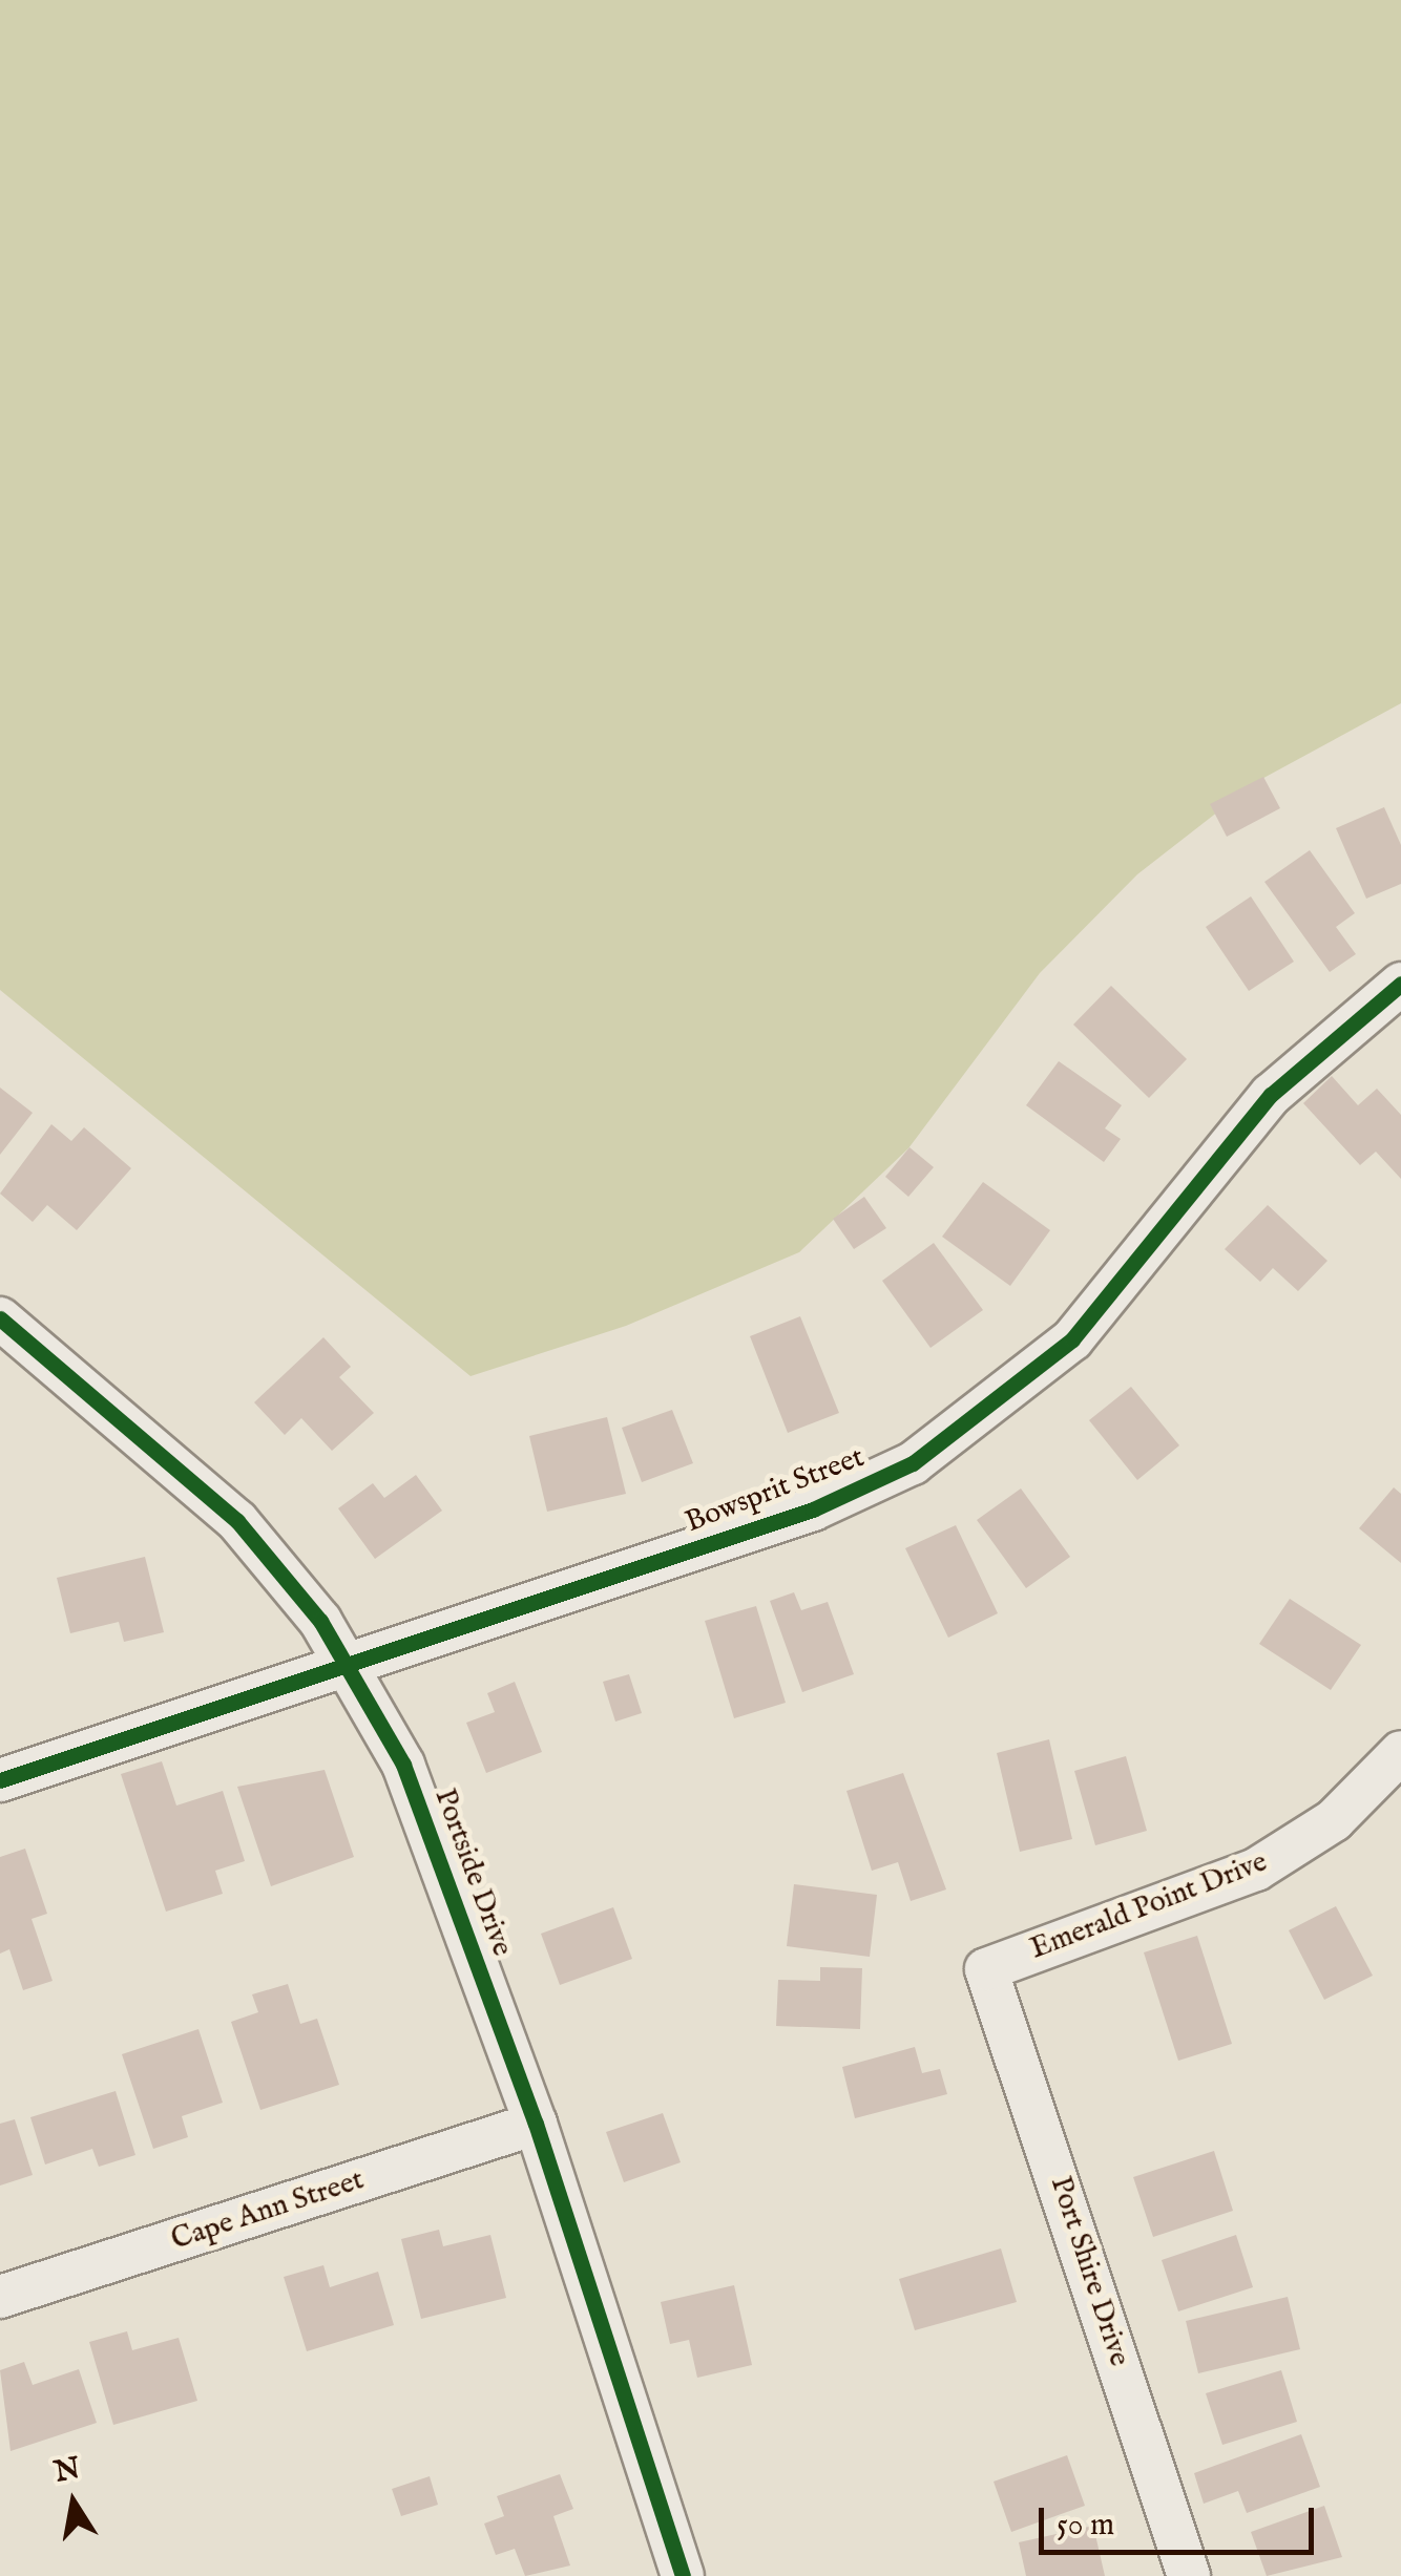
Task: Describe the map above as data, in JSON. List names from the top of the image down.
{
  "streets": {
    "street": [
      "Bowsprit Street",
      "Portside Drive",
      "Emerald Point Drive",
      "Cape Ann Street",
      "Port Shire Drive"
    ]
  },
  "crossings": [
    ["Bowsprit Street", "Portside Drive"],
    ["Portside Drive", "Cape Ann Street"],
    ["Emerald Point Drive", "Port Shire Drive"]
  ],
  "scale_bar": "50 m",
  "north": "top"
}
